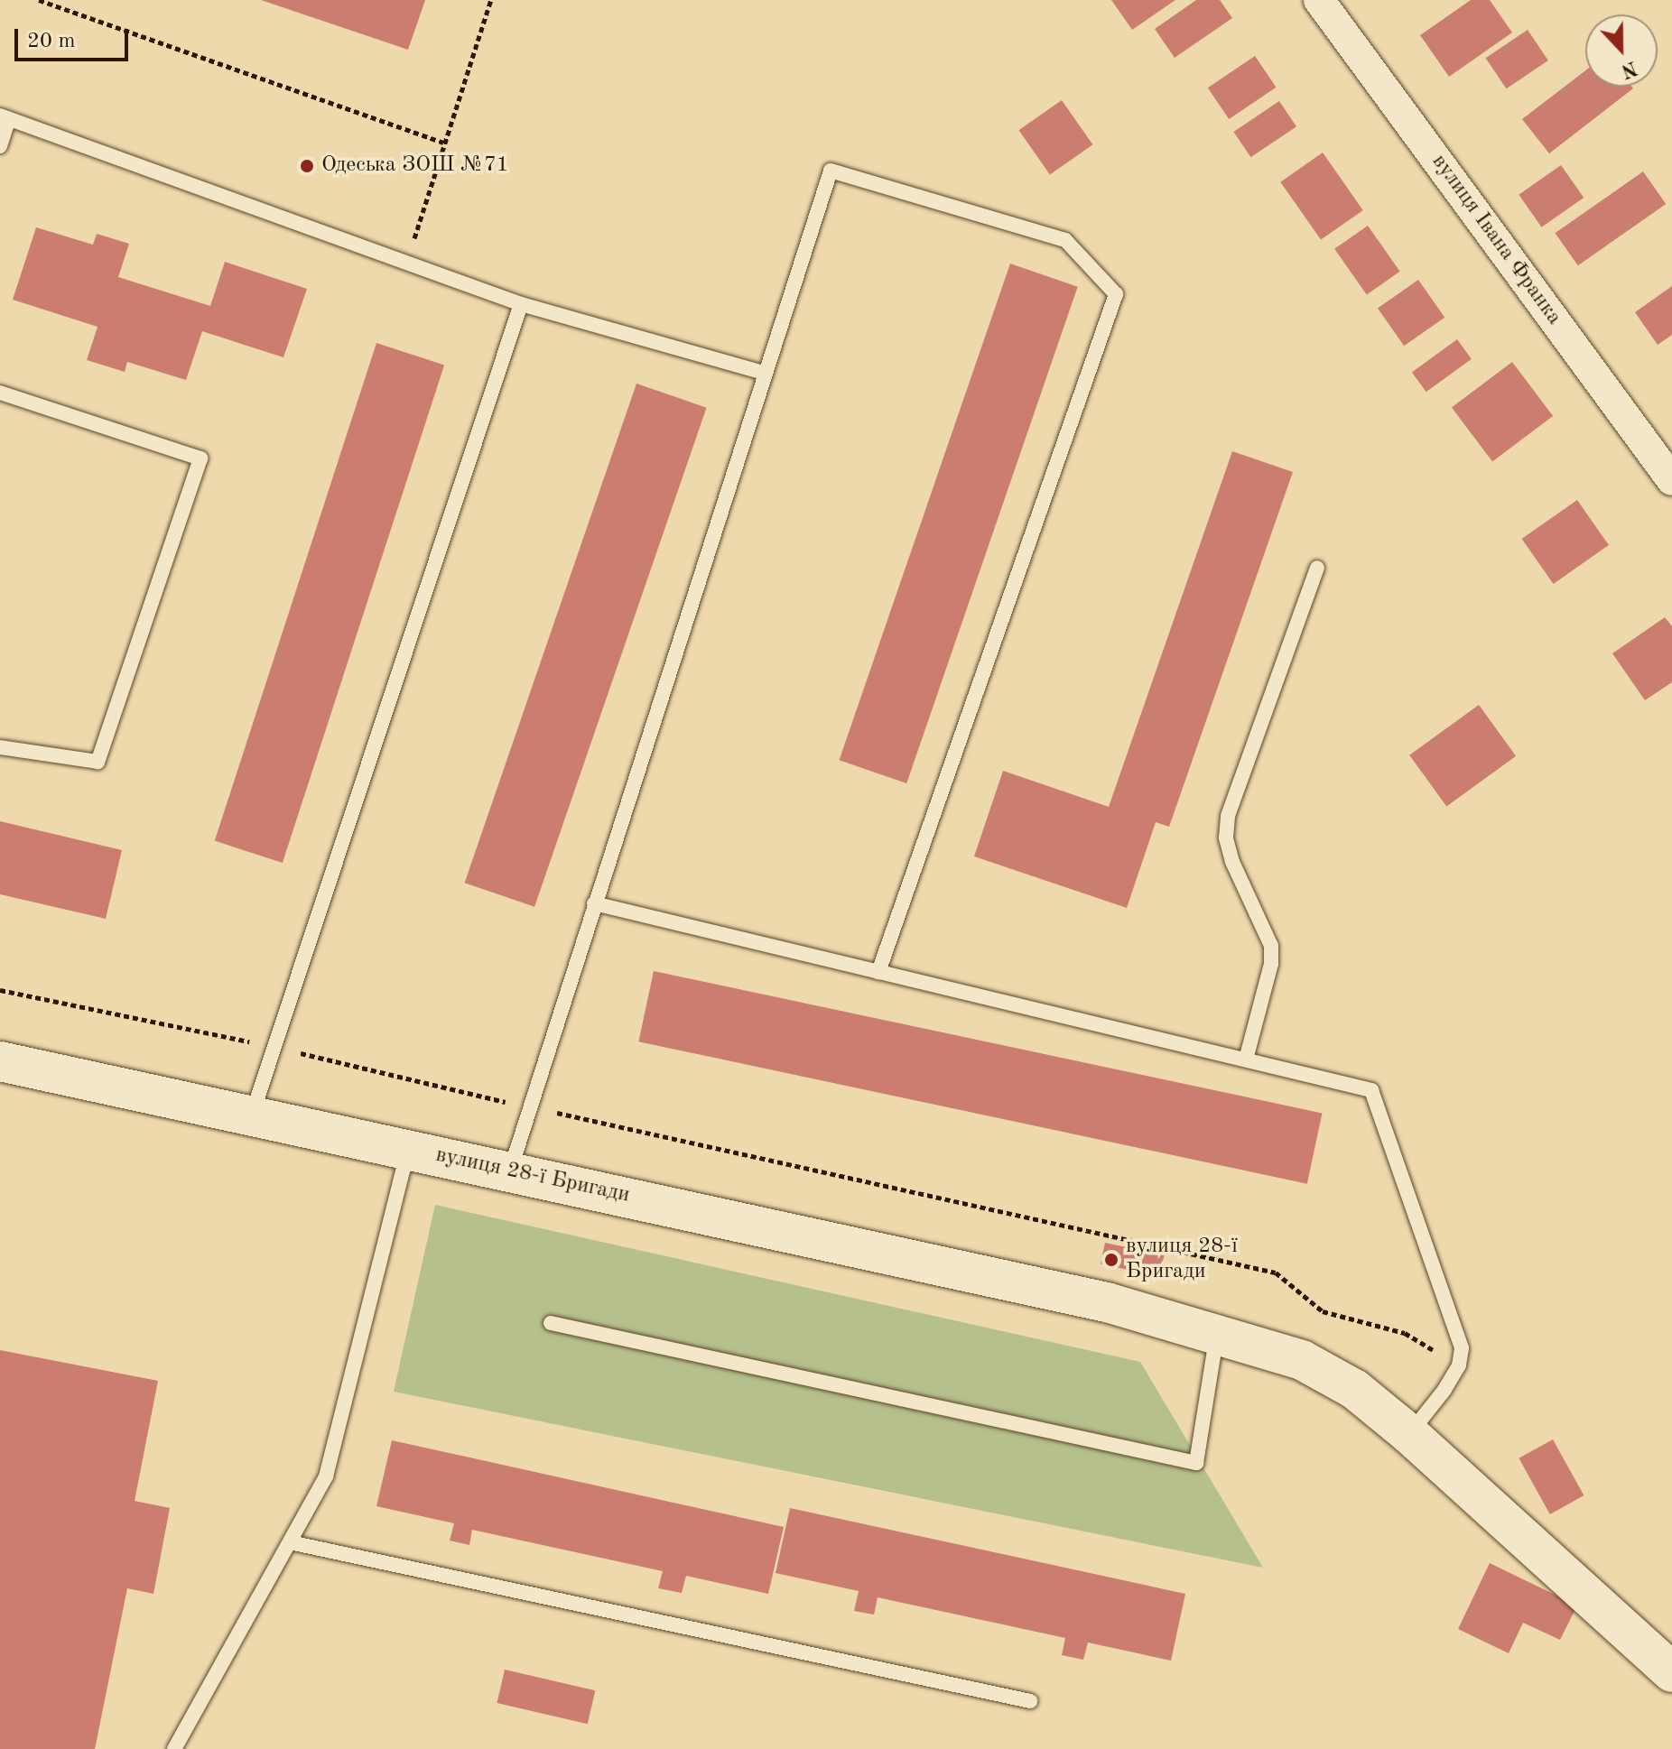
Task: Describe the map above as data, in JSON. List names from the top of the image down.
{
  "streets": {
    "street": ["вулиця Івана Франка", "вулиця 28-ї Бригади"]
  },
  "places": ["Одеська ЗОШ №71", "вулиця 28-ї Бригади"],
  "scale_bar": "20 m",
  "north": "bottom"
}
